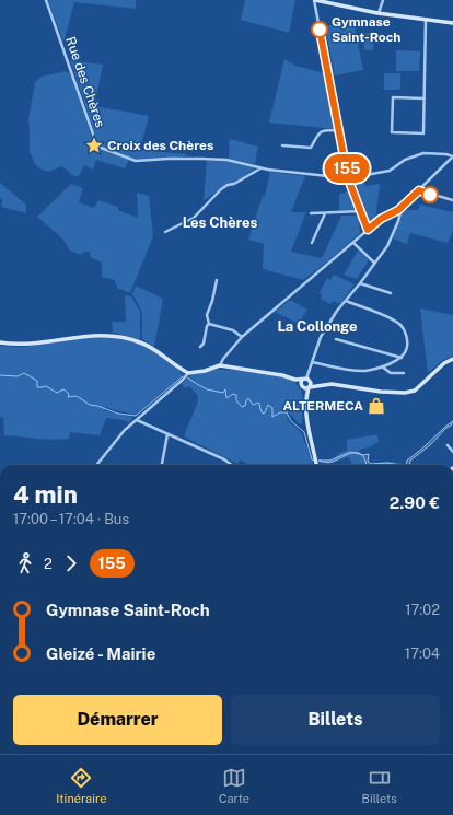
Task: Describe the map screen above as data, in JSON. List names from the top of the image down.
{
  "streets": {
    "street": ["Rue des Chères"]
  },
  "districts": ["Les Chères", "La Collonge"],
  "places": {
    "other": ["Gymnase Saint-Roch"],
    "place": ["Croix des Chères"],
    "shop": ["ALTERMECA"]
  },
  "lines": ["bus line 155"],
  "page": {
    "on_map": "155",
    "heading": ["4 min", "17:00 – 17:04 · Bus", "2.90 €"],
    "legs": ["2", "155"],
    "list": [
      {
        "name": "Gymnase Saint-Roch",
        "value": "17:02"
      },
      {
        "name": "Gleizé - Mairie",
        "value": "17:04"
      }
    ],
    "buttons": ["Démarrer", "Billets"],
    "tabs": ["Itinéraire", "Carte", "Billets"]
  }
}
